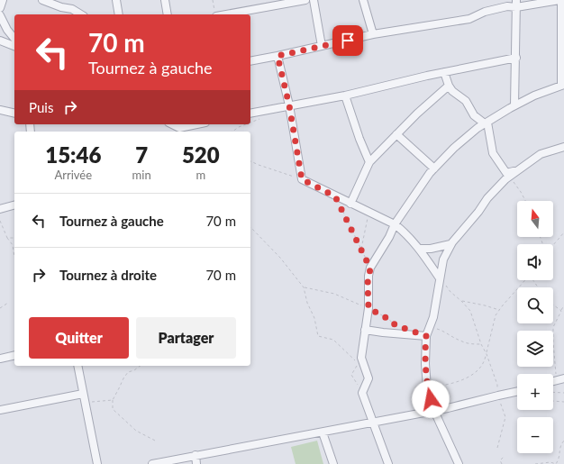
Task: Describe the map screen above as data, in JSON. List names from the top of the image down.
{
  "north": "top",
  "page": {
    "turn": ["70 m", "Tournez à gauche"],
    "then": "Puis",
    "eta": [
      "15:46",
      "Arrivée",
      "7",
      "min",
      "520",
      "m"
    ],
    "list": [
      {
        "name": "Tournez à gauche",
        "value": "70 m"
      },
      {
        "name": "Tournez à droite",
        "value": "70 m"
      }
    ],
    "map_buttons": ["+", "−"],
    "buttons": ["Quitter", "Partager"]
  }
}
